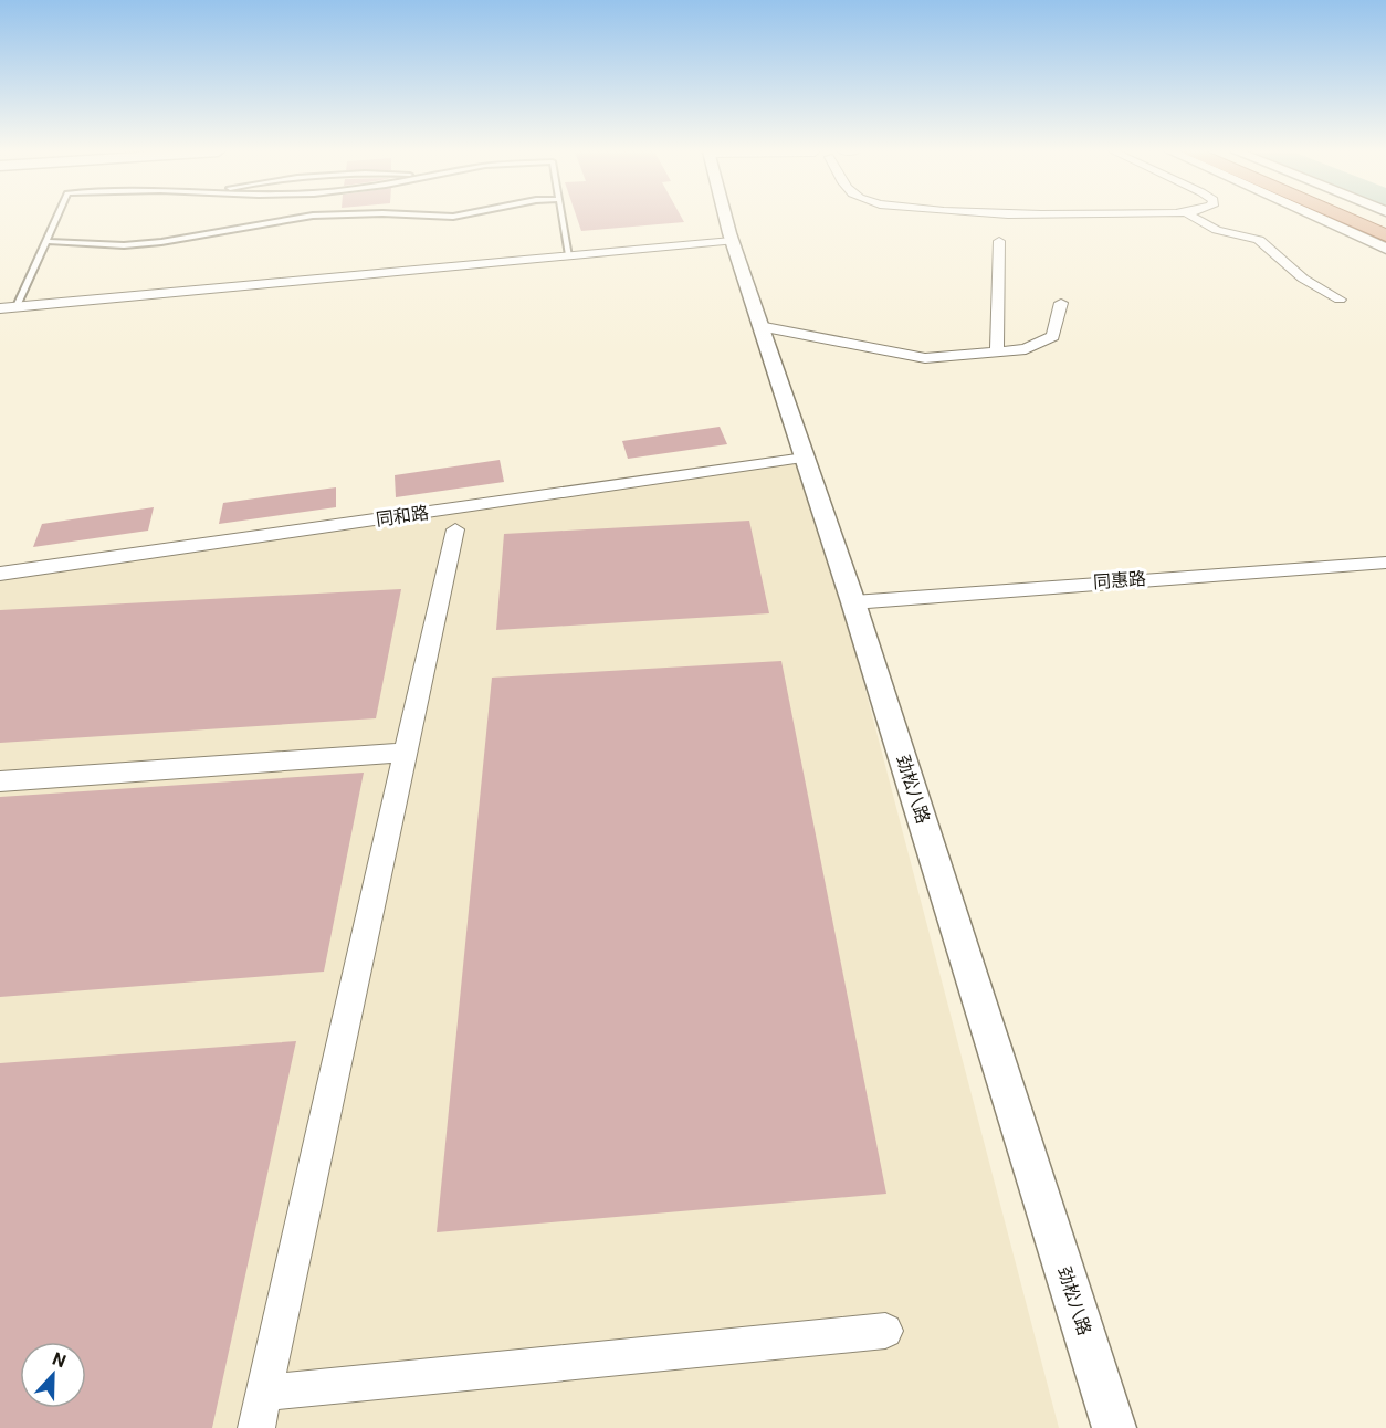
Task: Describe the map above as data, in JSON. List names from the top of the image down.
{
  "streets": {
    "street": ["同和路", "同惠路", "劲松八路"]
  },
  "crossings": [
    ["同和路", "劲松八路"],
    ["同惠路", "劲松八路"]
  ],
  "north": "top"
}
